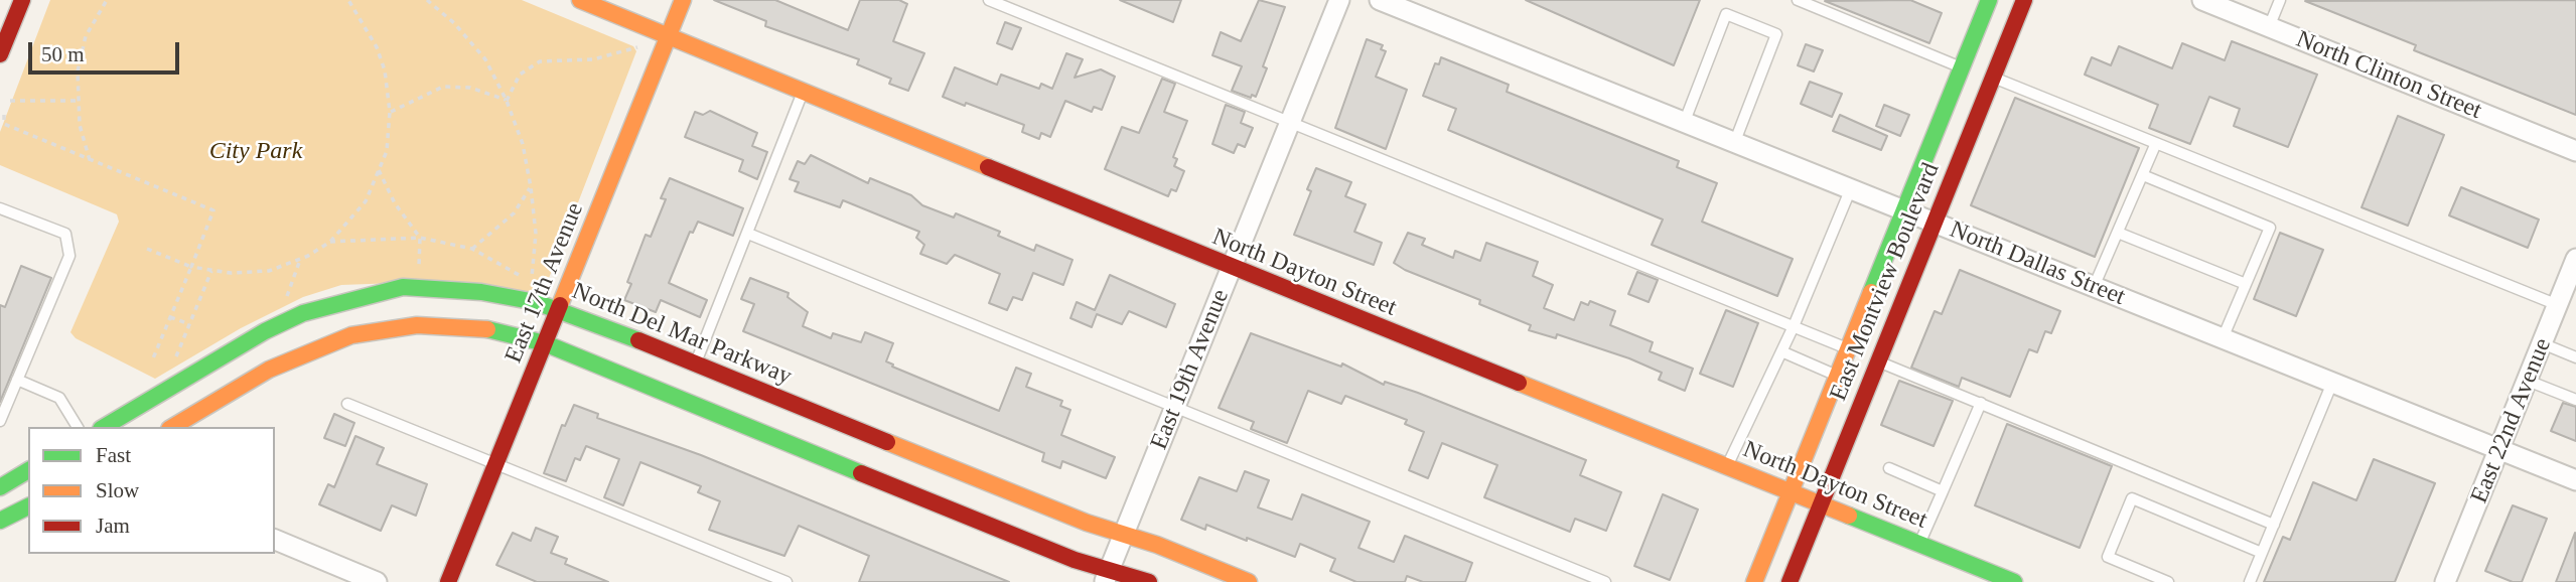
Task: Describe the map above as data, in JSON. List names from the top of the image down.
{
  "streets": {
    "street": [
      "North Clinton Street",
      "North Dallas Street",
      "North Dayton Street",
      "East Montview Boulevard",
      "East 17th Avenue",
      "North Del Mar Parkway",
      "East 19th Avenue",
      "East 22nd Avenue"
    ]
  },
  "crossings": [
    ["North Dallas Street", "East Montview Boulevard"],
    ["North Dallas Street", "East 22nd Avenue"],
    ["North Dayton Street", "East Montview Boulevard"],
    ["North Dayton Street", "East 17th Avenue"],
    ["North Dayton Street", "East 19th Avenue"],
    ["East 17th Avenue", "North Del Mar Parkway"],
    ["North Del Mar Parkway", "East 19th Avenue"]
  ],
  "parks": ["City Park"],
  "legend": ["Fast", "Slow", "Jam"],
  "scale_bar": "50 m"
}
